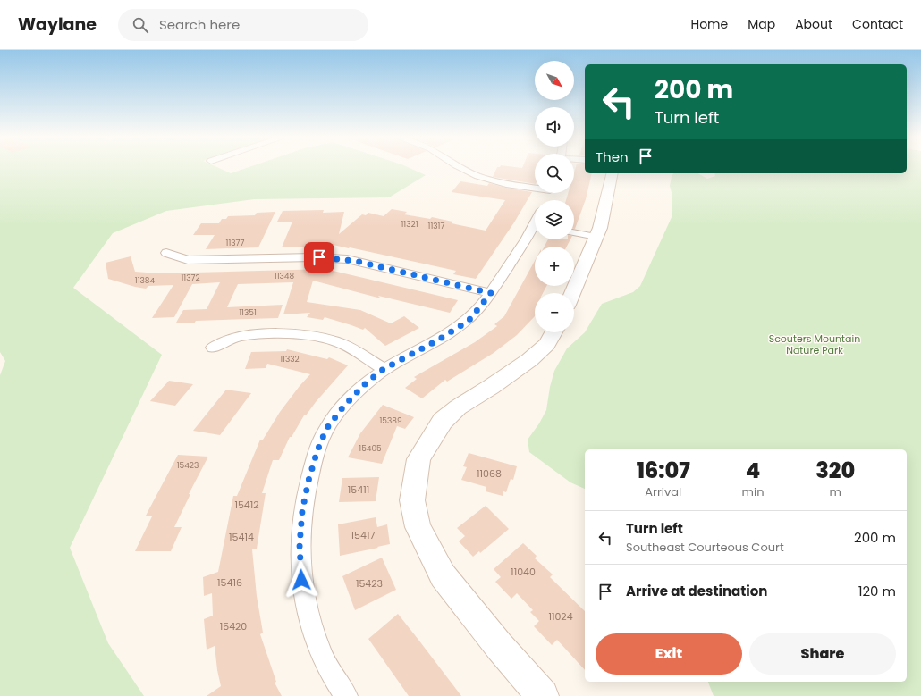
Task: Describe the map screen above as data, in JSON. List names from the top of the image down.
{
  "parks": ["Scouters Mountain Nature Park"],
  "house_numbers": [
    "11321",
    "11317",
    "11377",
    "11348",
    "11372",
    "11384",
    "11351",
    "11332",
    "15389",
    "15405",
    "15423",
    "11068",
    "15411",
    "15412",
    "15417",
    "15414",
    "11040",
    "15416",
    "15423",
    "11024",
    "15420"
  ],
  "north": "bottom right",
  "page": {
    "header": "Waylane",
    "search": "Search here",
    "nav": [
      "Home",
      "Map",
      "About",
      "Contact"
    ],
    "map_buttons": ["+", "−"],
    "turn": ["200 m", "Turn left"],
    "then": "Then",
    "eta": [
      "16:07",
      "Arrival",
      "4",
      "min",
      "320",
      "m"
    ],
    "list": [
      {
        "name": "Turn left",
        "note": "Southeast Courteous Court",
        "value": "200 m"
      },
      {
        "name": "Arrive at destination",
        "value": "120 m"
      }
    ],
    "buttons": ["Exit", "Share"]
  }
}
